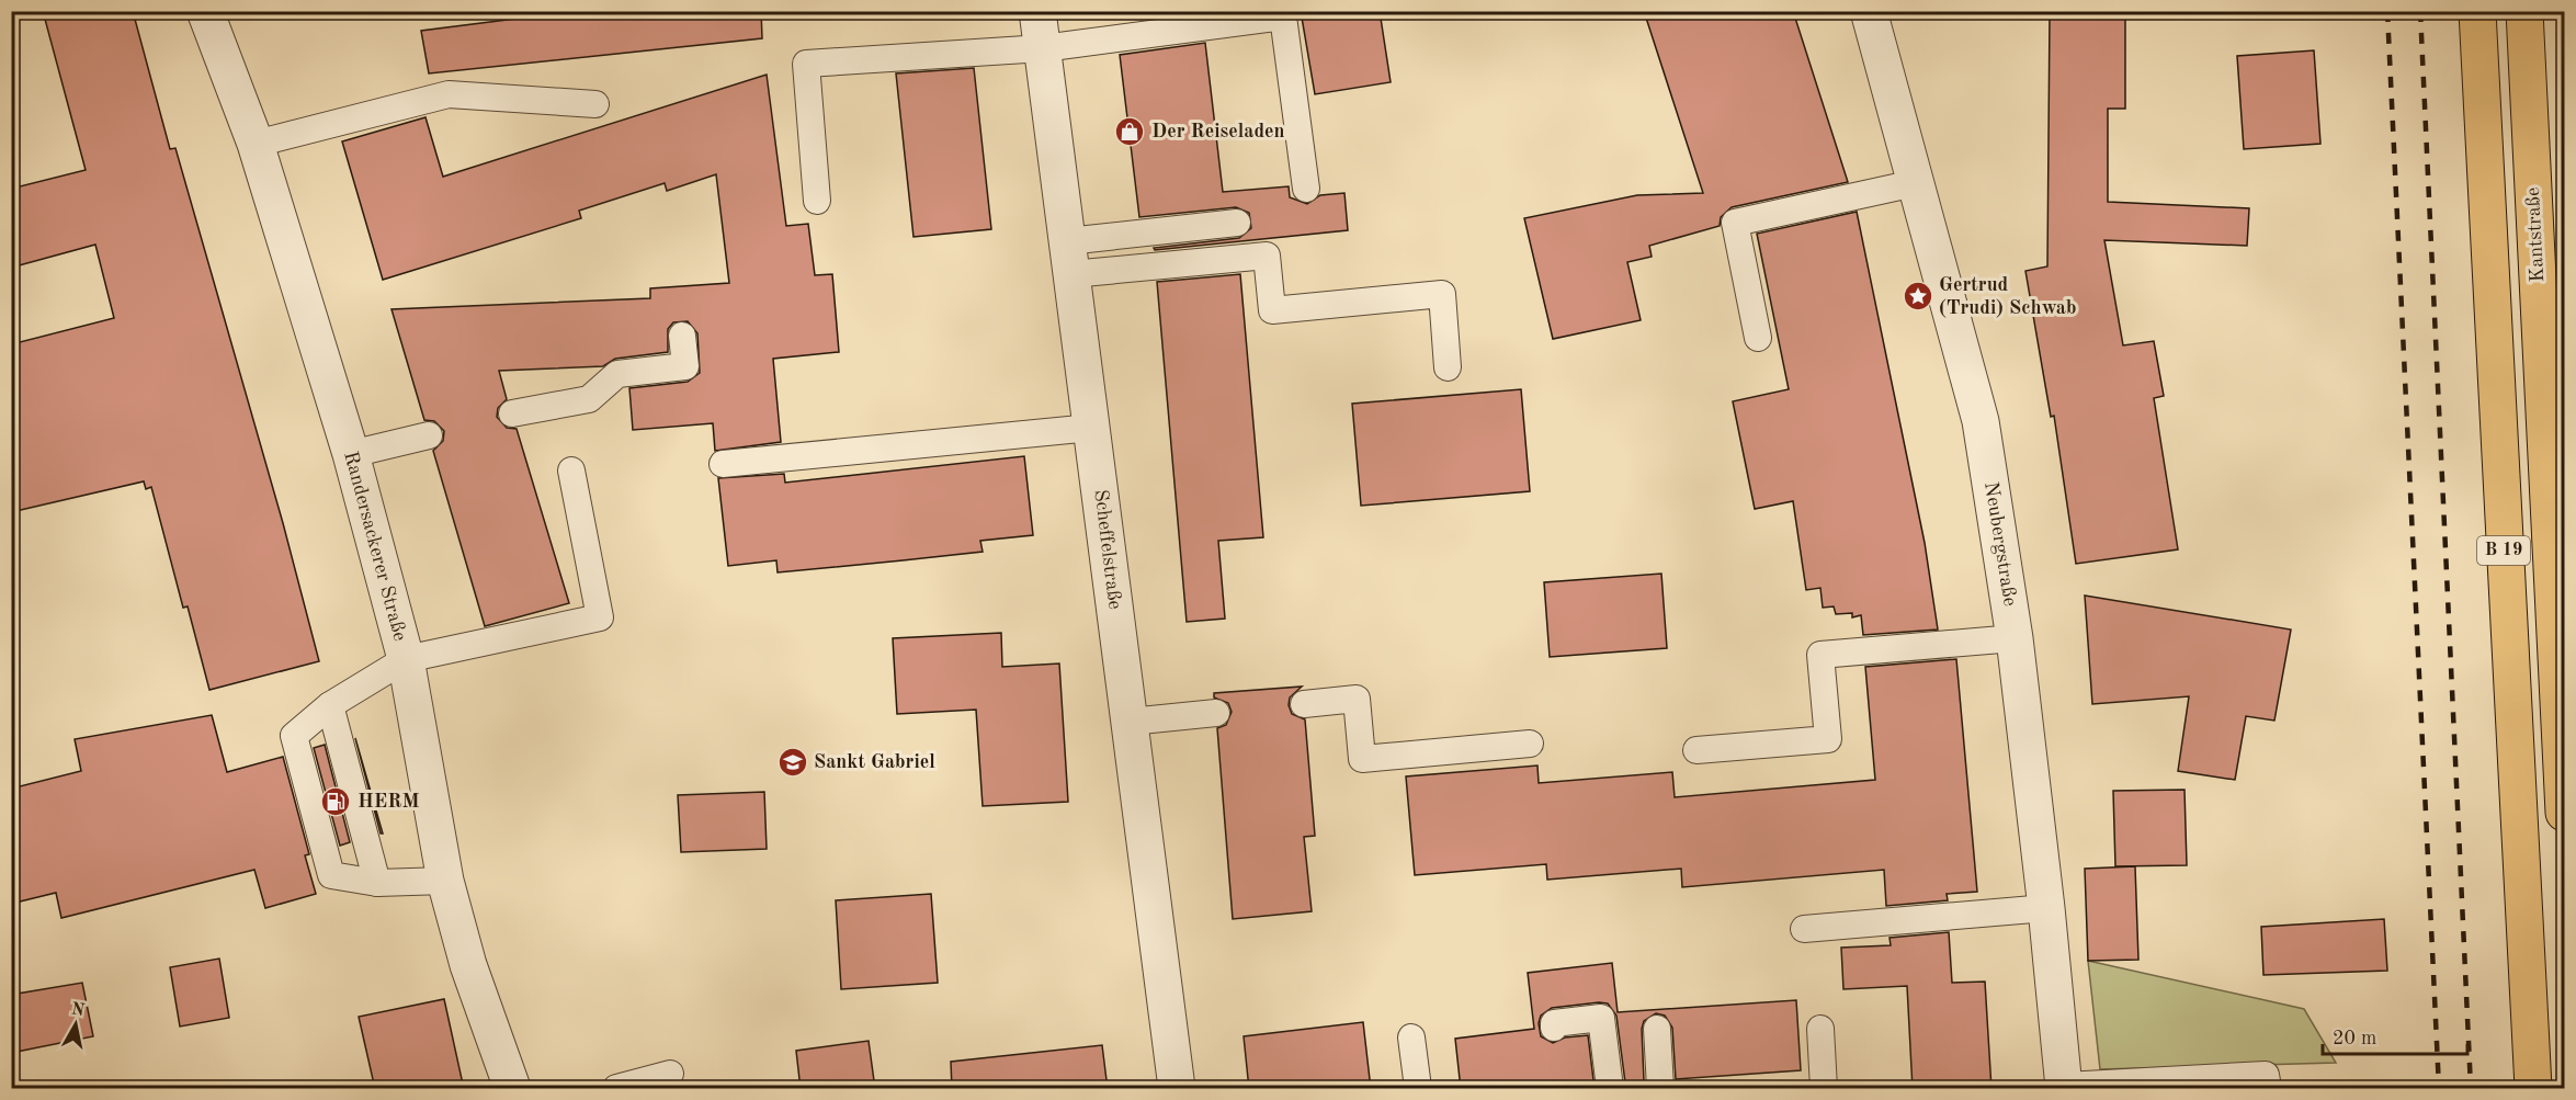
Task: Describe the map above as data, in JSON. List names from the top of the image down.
{
  "streets": {
    "main road": ["Kantstraße", "B 19"],
    "street": ["Neubergstraße", "Randersackerer Straße", "Scheffelstraße"]
  },
  "places": {
    "shop": ["Der Reiseladen"],
    "place": ["Gertrud (Trudi) Schwab"],
    "school or university": ["Sankt Gabriel"],
    "fuel station": ["HERM"]
  },
  "scale_bar": "20 m",
  "north": "top"
}
